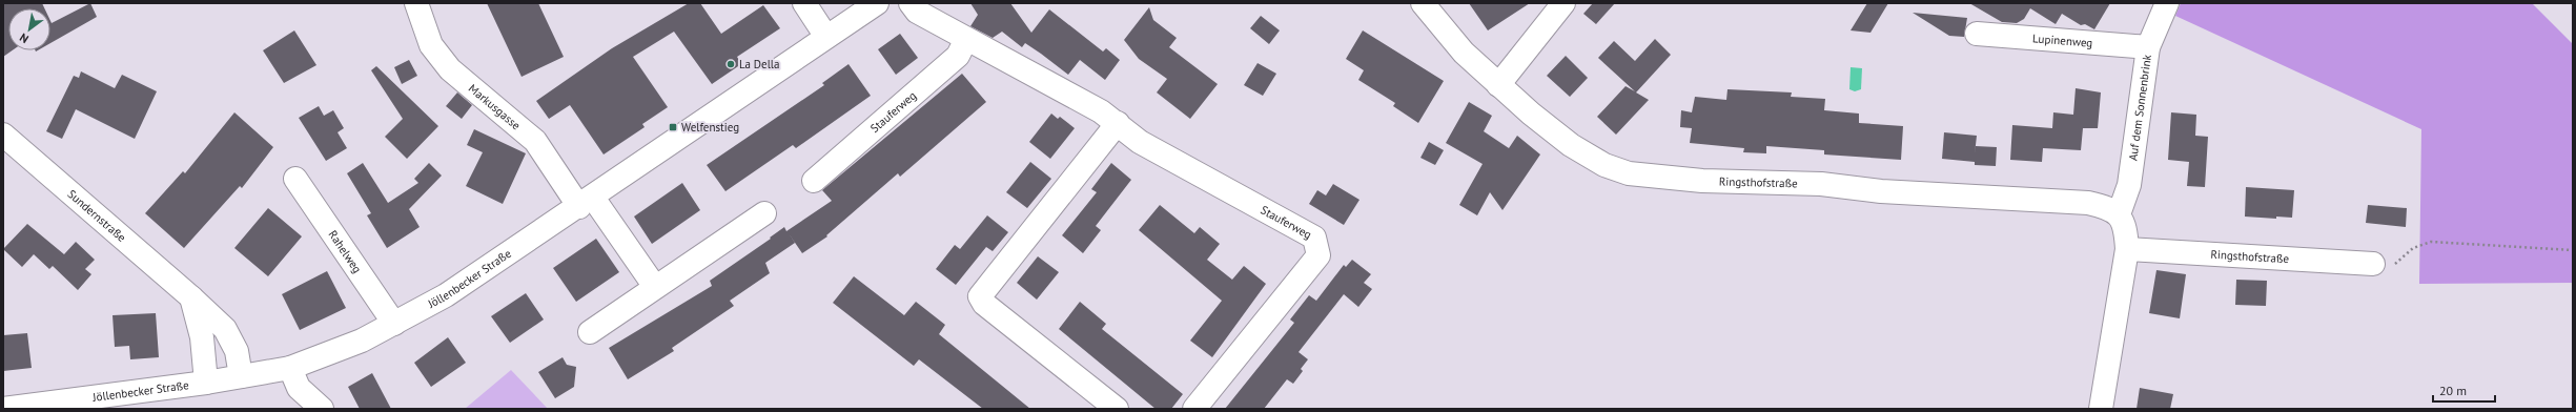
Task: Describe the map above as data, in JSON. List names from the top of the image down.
{
  "streets": {
    "street": [
      "Lupinenweg",
      "Markusgasse",
      "Auf dem Sonnenbrink",
      "Stauferweg",
      "Ringsthofstraße",
      "Sundernstraße",
      "Rahelweg",
      "Jöllenbecker Straße"
    ]
  },
  "crossings": [
    ["Lupinenweg", "Auf dem Sonnenbrink"],
    ["Markusgasse", "Jöllenbecker Straße"],
    ["Auf dem Sonnenbrink", "Ringsthofstraße"],
    ["Sundernstraße", "Jöllenbecker Straße"],
    ["Rahelweg", "Jöllenbecker Straße"]
  ],
  "places": {
    "other": ["La Della"],
    "transit": ["Welfenstieg"]
  },
  "scale_bar": "20 m",
  "north": "bottom left"
}
